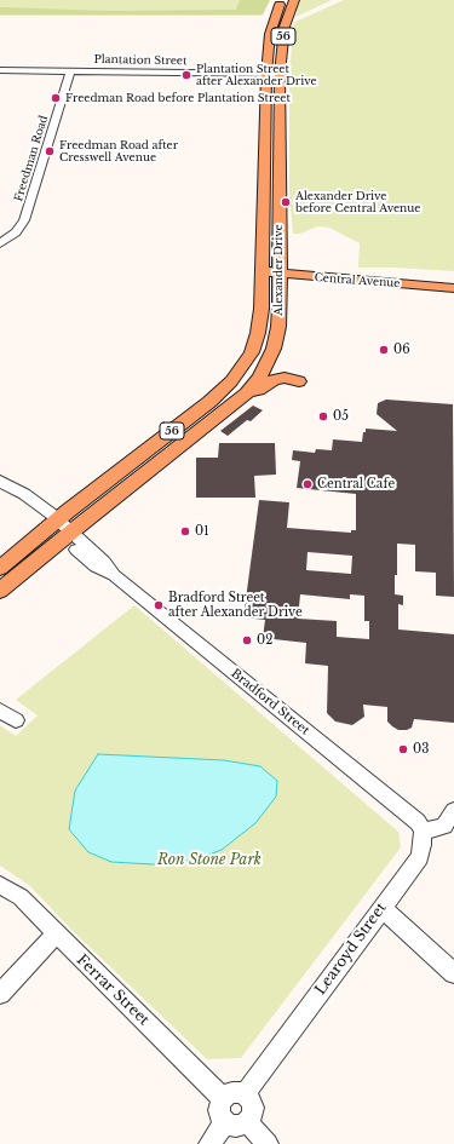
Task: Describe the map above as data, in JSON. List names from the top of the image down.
{
  "streets": {
    "main road": ["56", "Alexander Drive", "Central Avenue"],
    "street": [
      "Plantation Street",
      "Freedman Road",
      "Bradford Street",
      "Learoyd Street",
      "Ferrar Street"
    ]
  },
  "crossings": [
    ["Plantation Street", "Freedman Road"],
    ["Plantation Street", "Alexander Drive"],
    ["Alexander Drive", "Central Avenue"],
    ["Alexander Drive", "Bradford Street"],
    ["Bradford Street", "Learoyd Street"],
    ["Learoyd Street", "Ferrar Street"]
  ],
  "parks": ["Ron Stone Park"],
  "places": [
    "Plantation Street after Alexander Drive",
    "Freedman Road before Plantation Street",
    "Freedman Road after Cresswell Avenue",
    "Alexander Drive before Central Avenue",
    "06",
    "05",
    "Central Cafe",
    "01",
    "Bradford Street after Alexander Drive",
    "02",
    "03"
  ]
}
